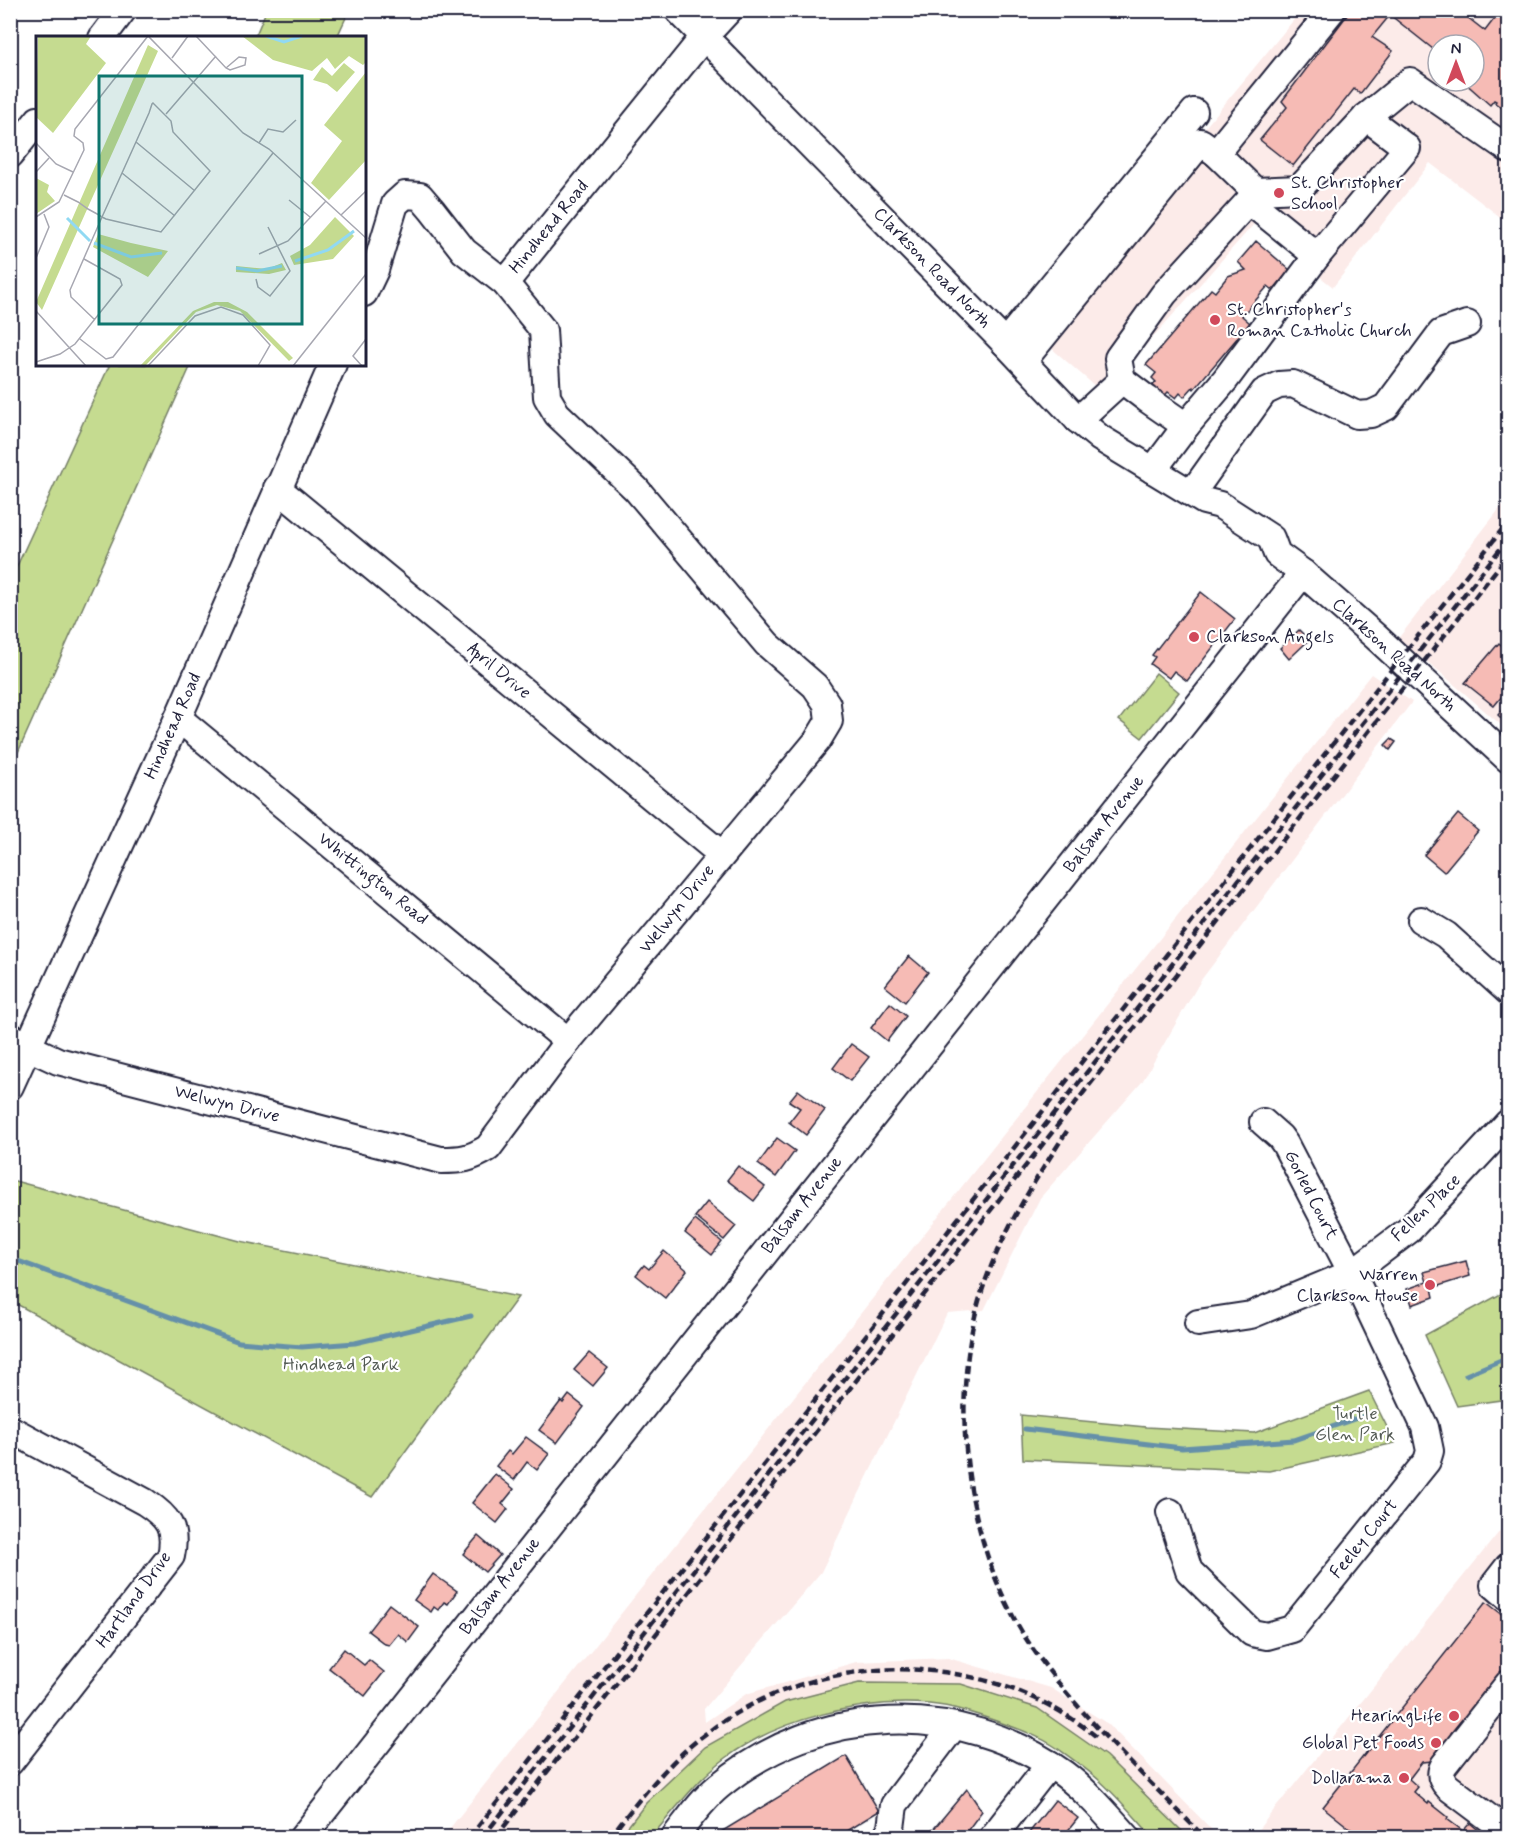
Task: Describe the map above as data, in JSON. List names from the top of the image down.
{
  "streets": {
    "street": [
      "Hindhead Road",
      "Clarkson Road North",
      "April Drive",
      "Balsam Avenue",
      "Whittington Road",
      "Welwyn Drive",
      "Gorled Court",
      "Fellen Place",
      "Feeley Court",
      "Hartland Drive"
    ]
  },
  "crossings": [
    ["Hindhead Road", "Clarkson Road North"],
    ["Hindhead Road", "April Drive"],
    ["Hindhead Road", "Whittington Road"],
    ["Hindhead Road", "Welwyn Drive"],
    ["Clarkson Road North", "Balsam Avenue"],
    ["April Drive", "Welwyn Drive"],
    ["Whittington Road", "Welwyn Drive"],
    ["Gorled Court", "Fellen Place"],
    ["Gorled Court", "Feeley Court"],
    ["Fellen Place", "Feeley Court"]
  ],
  "parks": ["Hindhead Park", "Turtle Glen Park"],
  "places": [
    "St. Christopher School",
    "St. Christopher's Roman Catholic Church",
    "Clarkson Angels",
    "Warren Clarkson House",
    "HearingLife",
    "Global Pet Foods",
    "Dollarama"
  ],
  "north": "top"
}
